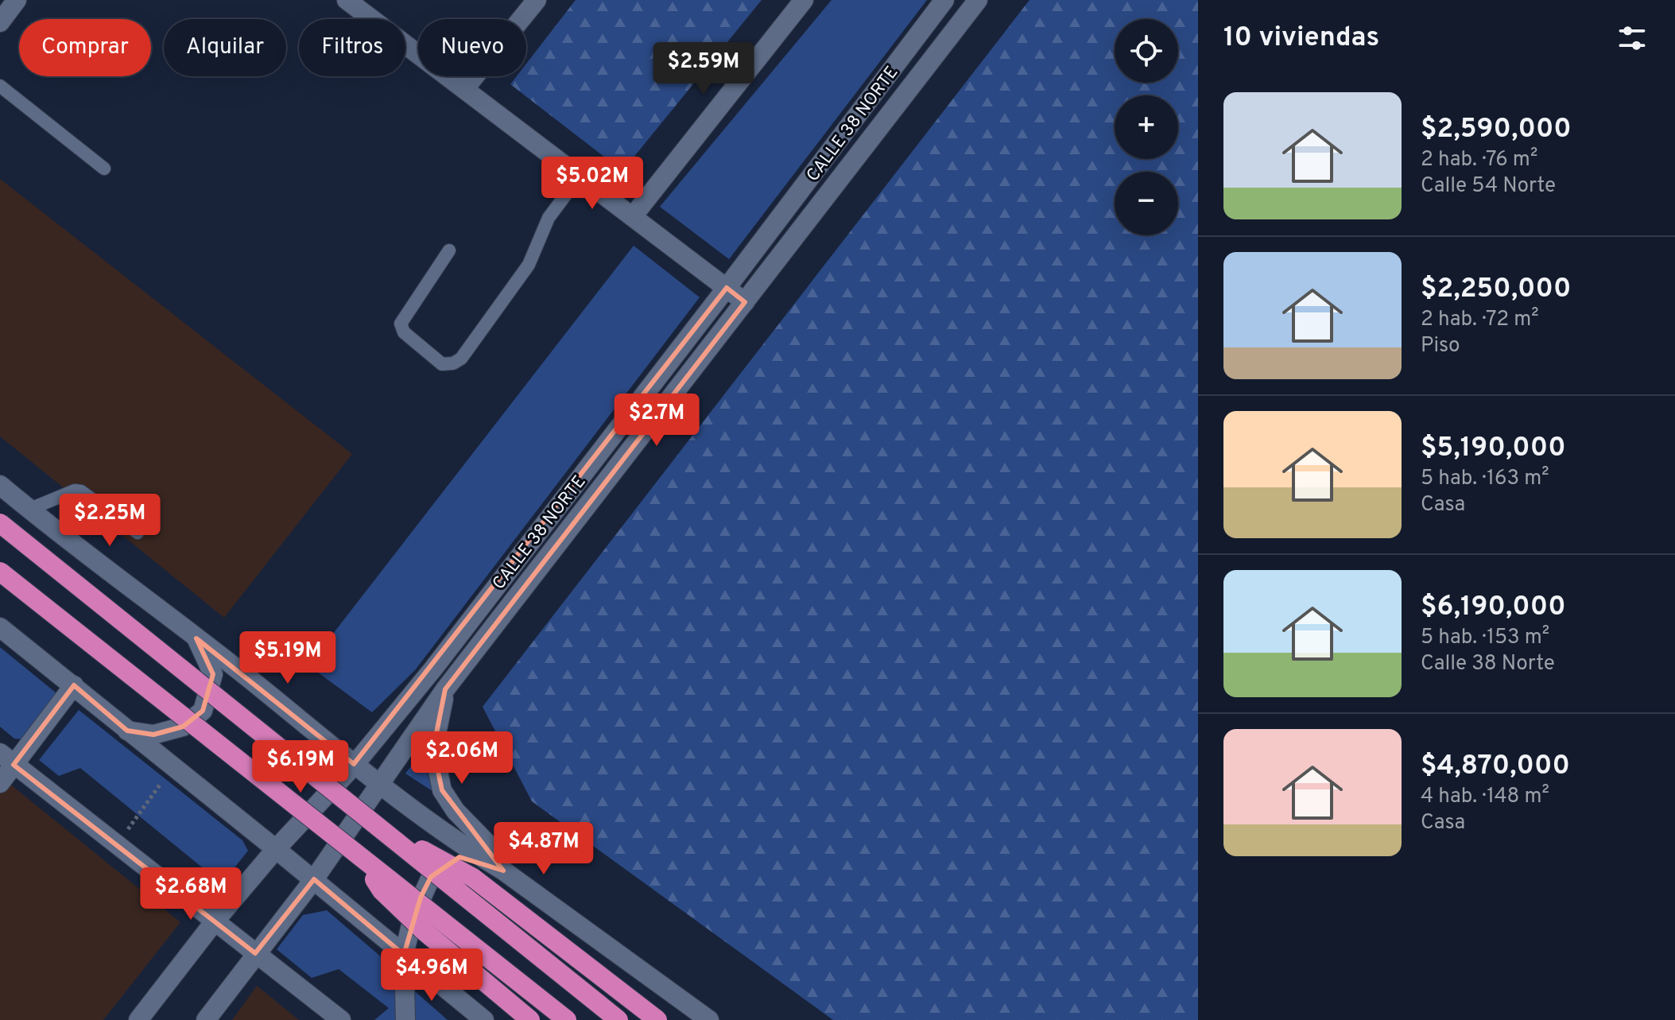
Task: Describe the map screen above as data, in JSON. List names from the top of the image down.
{
  "streets": {
    "main road": ["CALLE 38 NORTE"]
  },
  "page": {
    "heading": "10 viviendas",
    "map_buttons": ["+", "−"],
    "chip": [
      "Comprar",
      "Alquilar",
      "Filtros",
      "Nuevo"
    ],
    "price": [
      "$2.59M",
      "$5.02M",
      "$2.7M",
      "$2.25M",
      "$5.19M",
      "$2.06M",
      "$6.19M",
      "$4.87M",
      "$2.68M",
      "$4.96M"
    ],
    "list": [
      {
        "name": "$2,590,000",
        "note": "2 hab. · 76 m² · Calle 54 Norte"
      },
      {
        "name": "$2,250,000",
        "note": "2 hab. · 72 m² · Piso"
      },
      {
        "name": "$5,190,000",
        "note": "5 hab. · 163 m² · Casa"
      },
      {
        "name": "$6,190,000",
        "note": "5 hab. · 153 m² · Calle 38 Norte"
      },
      {
        "name": "$4,870,000",
        "note": "4 hab. · 148 m² · Casa"
      }
    ]
  }
}
